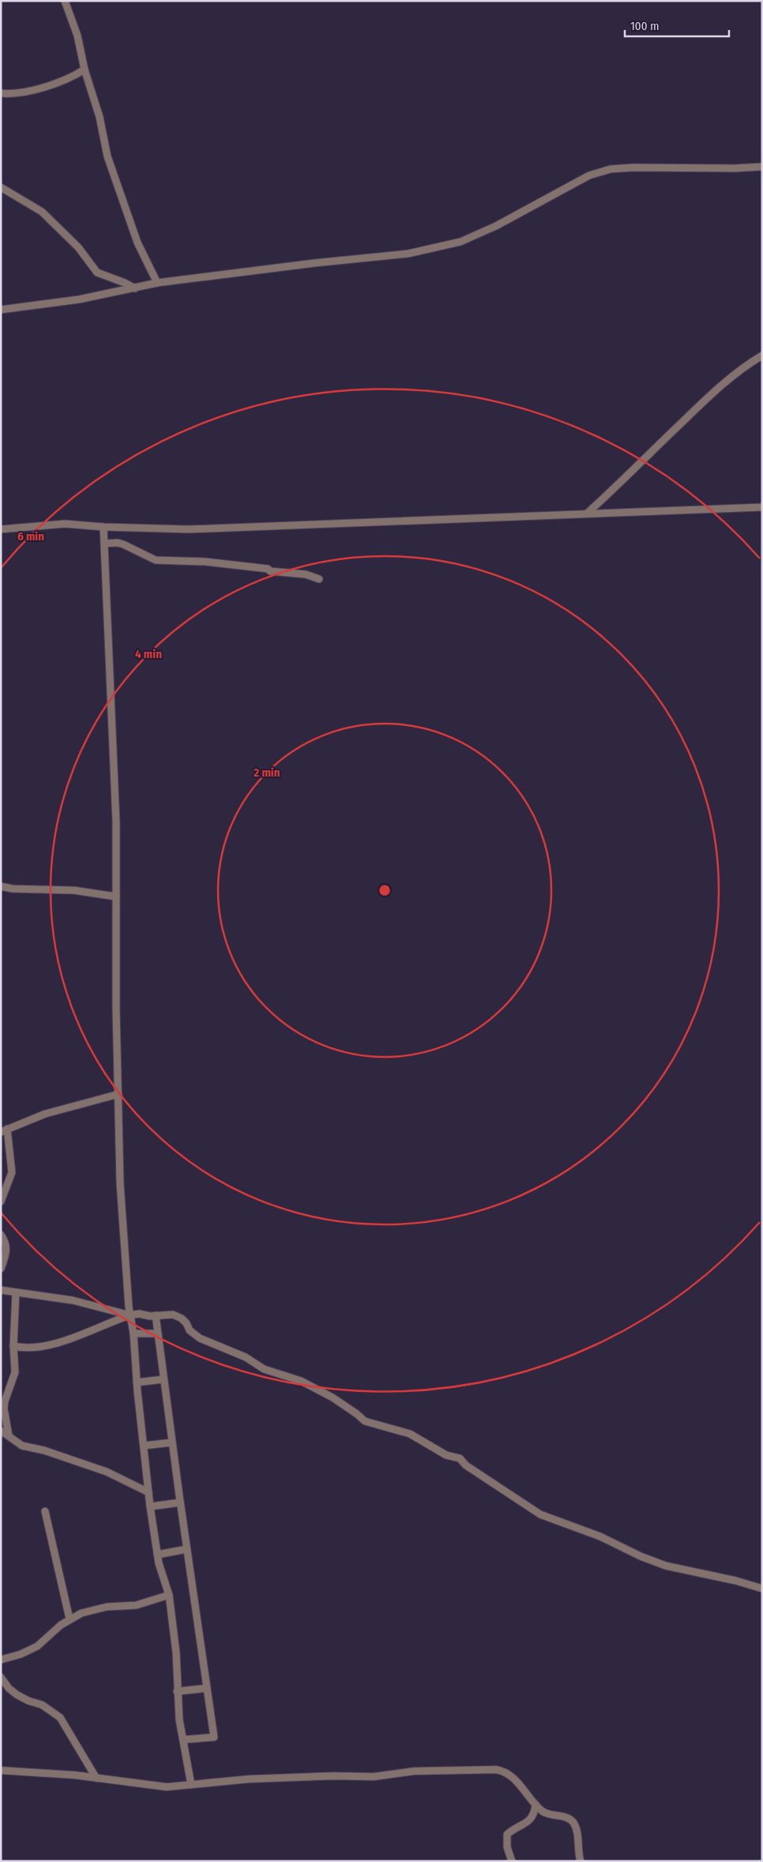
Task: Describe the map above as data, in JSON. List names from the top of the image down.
{
  "scale_bar": "100 m",
  "rings": ["6 min", "4 min", "2 min"]
}
